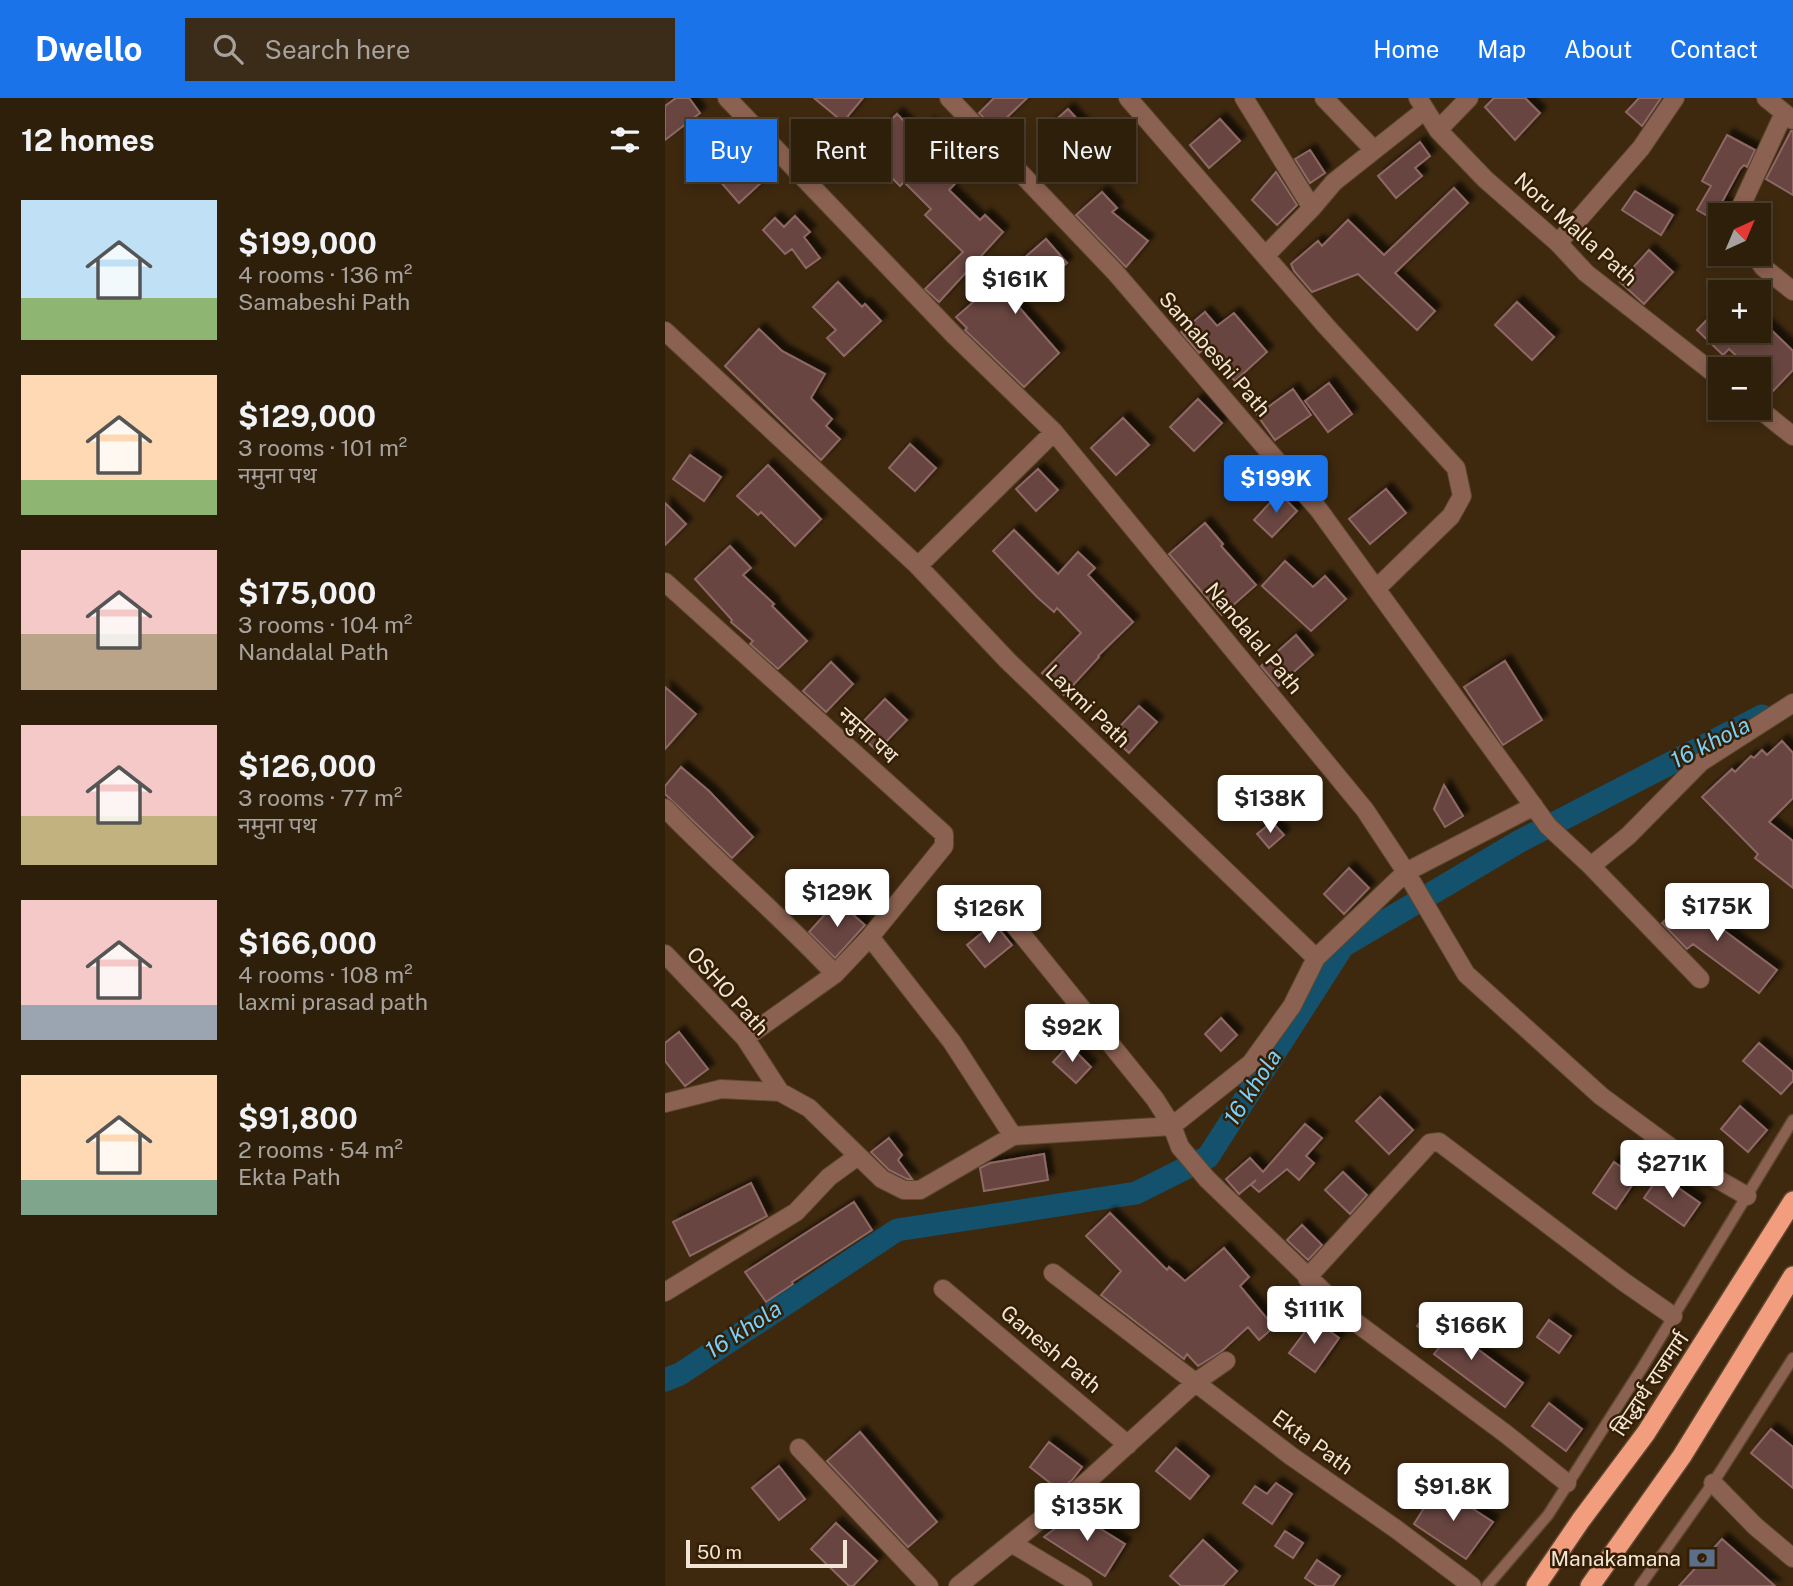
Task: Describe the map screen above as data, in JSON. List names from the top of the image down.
{
  "streets": {
    "highway": ["सिद्धार्थ राजमार्ग"],
    "street": [
      "Noru Malla Path",
      "Samabeshi Path",
      "Nandalal Path",
      "Laxmi Path",
      "नमुना पथ",
      "OSHO Path",
      "Ganesh Path",
      "Ekta Path"
    ]
  },
  "crossings": [
    ["नमुना पथ", "OSHO Path"]
  ],
  "water": ["16 khola"],
  "places": {
    "bank": ["Manakamana"]
  },
  "scale_bar": "50 m",
  "north": "top right",
  "page": {
    "header": "Dwello",
    "search": "Search here",
    "nav": [
      "Home",
      "Map",
      "About",
      "Contact"
    ],
    "heading": "12 homes",
    "chip": [
      "Buy",
      "Rent",
      "Filters",
      "New"
    ],
    "list": [
      {
        "name": "$199,000",
        "note": "4 rooms · 136 m² · Samabeshi Path"
      },
      {
        "name": "$129,000",
        "note": "3 rooms · 101 m² · नमुना पथ"
      },
      {
        "name": "$175,000",
        "note": "3 rooms · 104 m² · Nandalal Path"
      },
      {
        "name": "$126,000",
        "note": "3 rooms · 77 m² · नमुना पथ"
      },
      {
        "name": "$166,000",
        "note": "4 rooms · 108 m² · laxmi prasad path"
      },
      {
        "name": "$91,800",
        "note": "2 rooms · 54 m² · Ekta Path"
      }
    ],
    "map_buttons": ["+", "−"],
    "price": [
      "$161K",
      "$199K",
      "$138K",
      "$129K",
      "$175K",
      "$126K",
      "$92K",
      "$271K",
      "$111K",
      "$166K",
      "$91.8K",
      "$135K"
    ],
    "scale": "50 m"
  }
}
